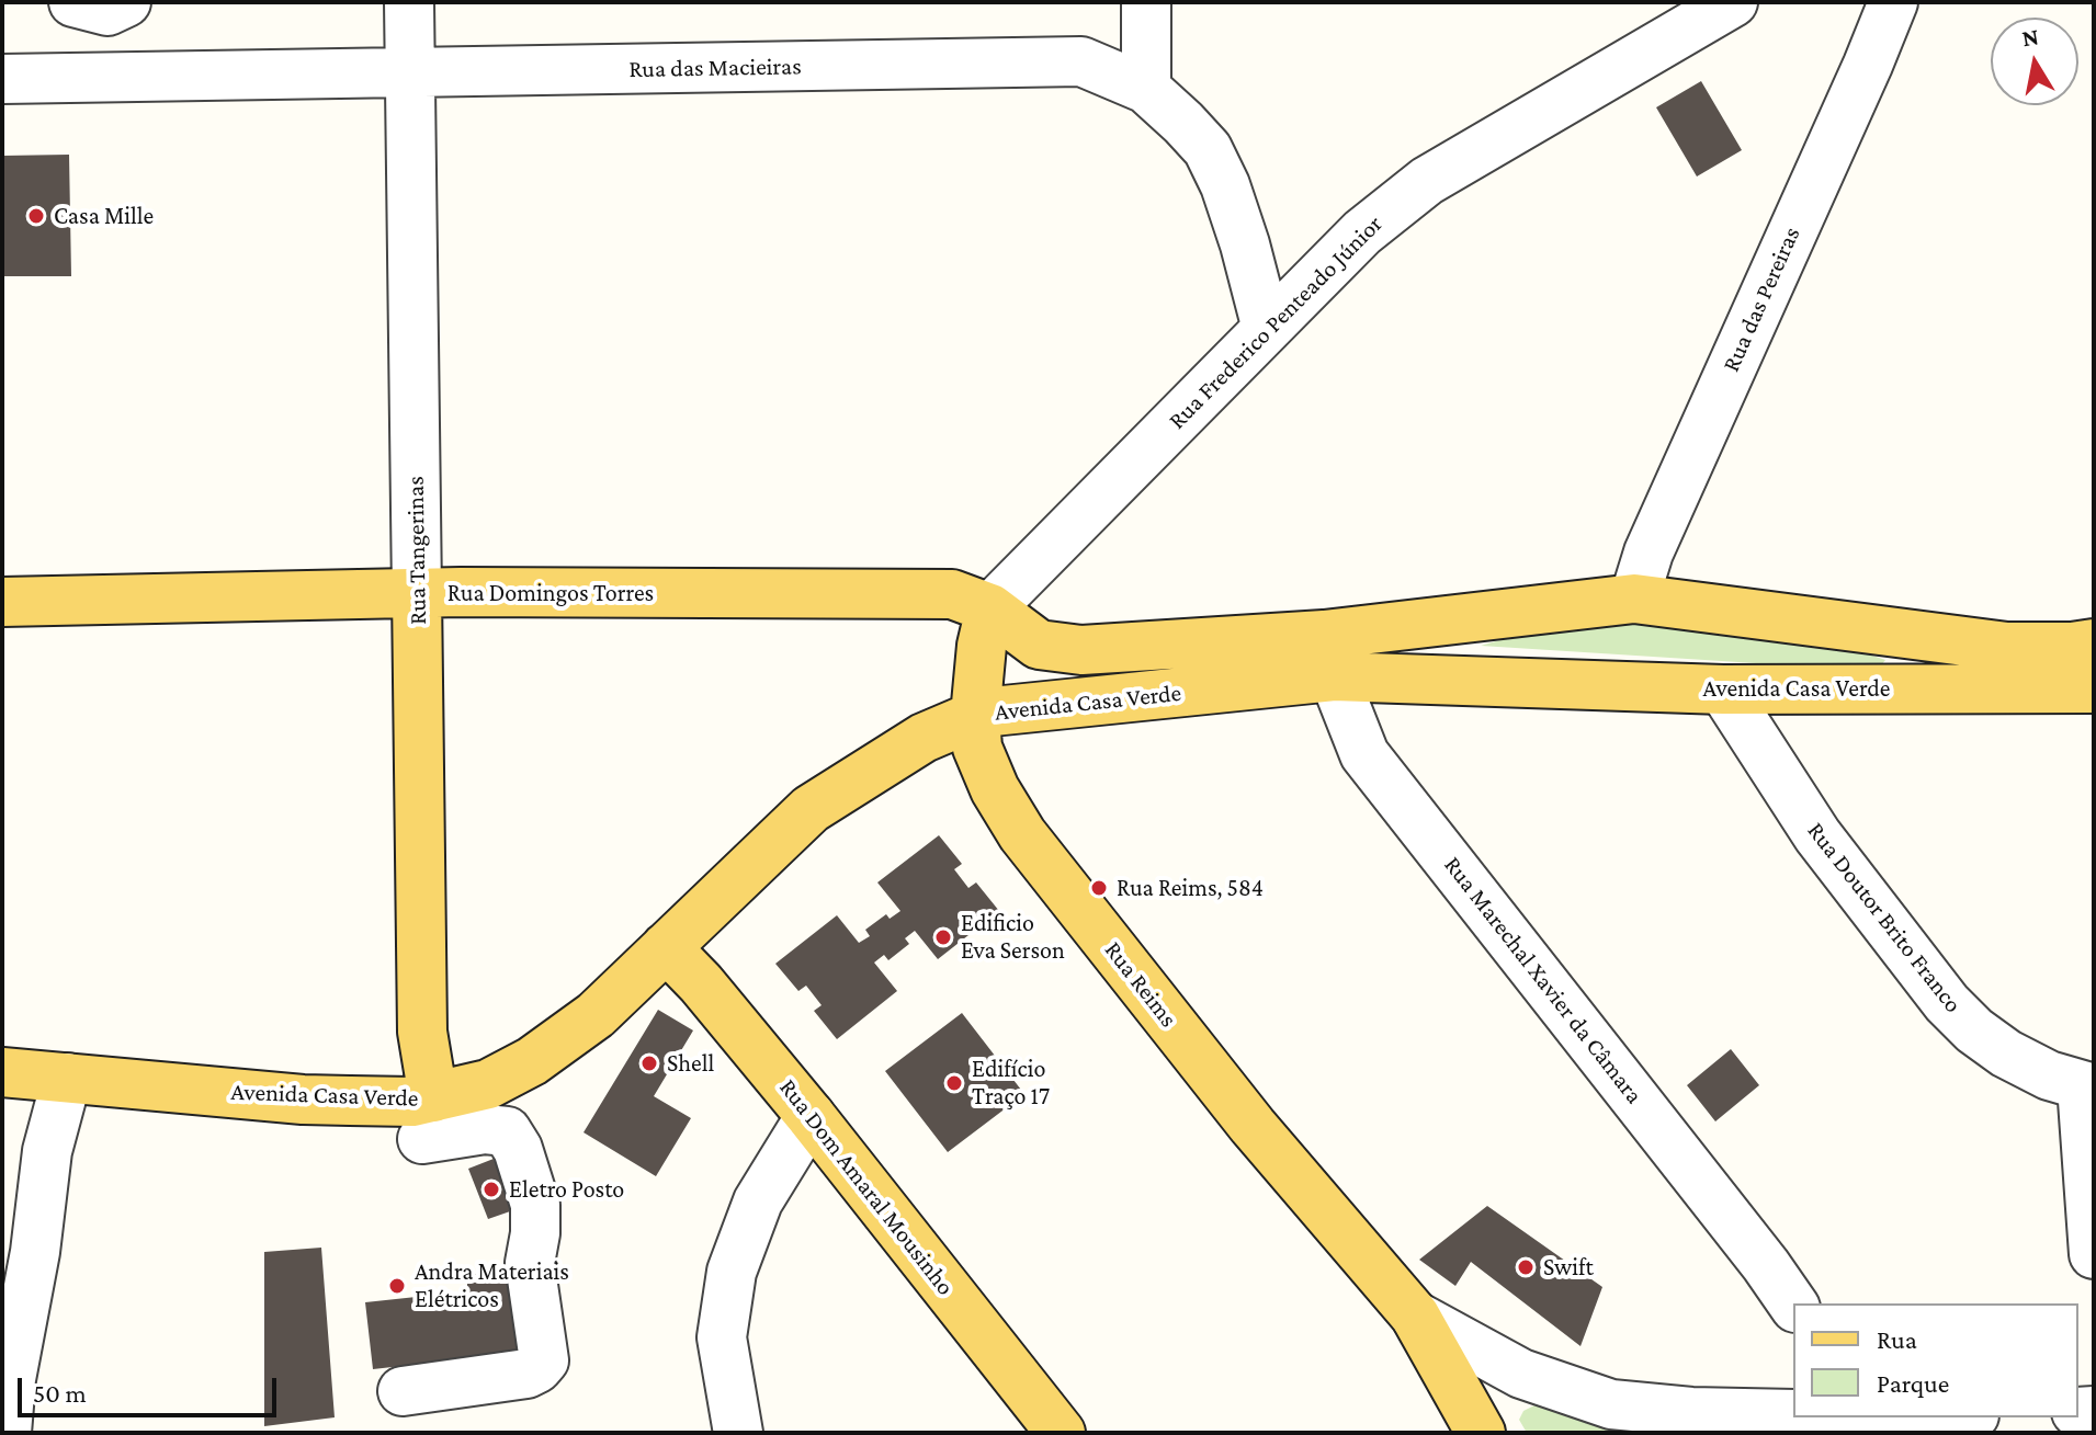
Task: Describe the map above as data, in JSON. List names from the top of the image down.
{
  "streets": {
    "main road": [
      "Rua Tangerinas",
      "Rua Domingos Torres",
      "Avenida Casa Verde",
      "Rua Reims",
      "Rua Dom Amaral Mousinho"
    ],
    "street": [
      "Rua das Macieiras",
      "Rua das Pereiras",
      "Rua Frederico Penteado Júnior",
      "Rua Doutor Brito Franco",
      "Rua Marechal Xavier da Câmara"
    ]
  },
  "crossings": [
    ["Rua das Macieiras", "Rua Frederico Penteado Júnior"],
    ["Rua das Macieiras", "Rua Tangerinas"],
    ["Rua das Pereiras", "Avenida Casa Verde"],
    ["Rua Frederico Penteado Júnior", "Rua Domingos Torres"],
    ["Rua Frederico Penteado Júnior", "Avenida Casa Verde"],
    ["Rua Frederico Penteado Júnior", "Rua Reims"],
    ["Rua Tangerinas", "Rua Domingos Torres"],
    ["Rua Tangerinas", "Avenida Casa Verde"],
    ["Rua Domingos Torres", "Avenida Casa Verde"],
    ["Rua Domingos Torres", "Rua Reims"],
    ["Avenida Casa Verde", "Rua Doutor Brito Franco"],
    ["Avenida Casa Verde", "Rua Marechal Xavier da Câmara"],
    ["Avenida Casa Verde", "Rua Reims"],
    ["Avenida Casa Verde", "Rua Dom Amaral Mousinho"]
  ],
  "places": [
    "Casa Mille",
    "Rua Reims, 584",
    "Edificio Eva Serson",
    "Shell",
    "Edifício Traço 17",
    "Eletro Posto",
    "Swift",
    "Andra Materiais Elétricos"
  ],
  "legend": ["Rua", "Parque"],
  "scale_bar": "50 m",
  "north": "top"
}
